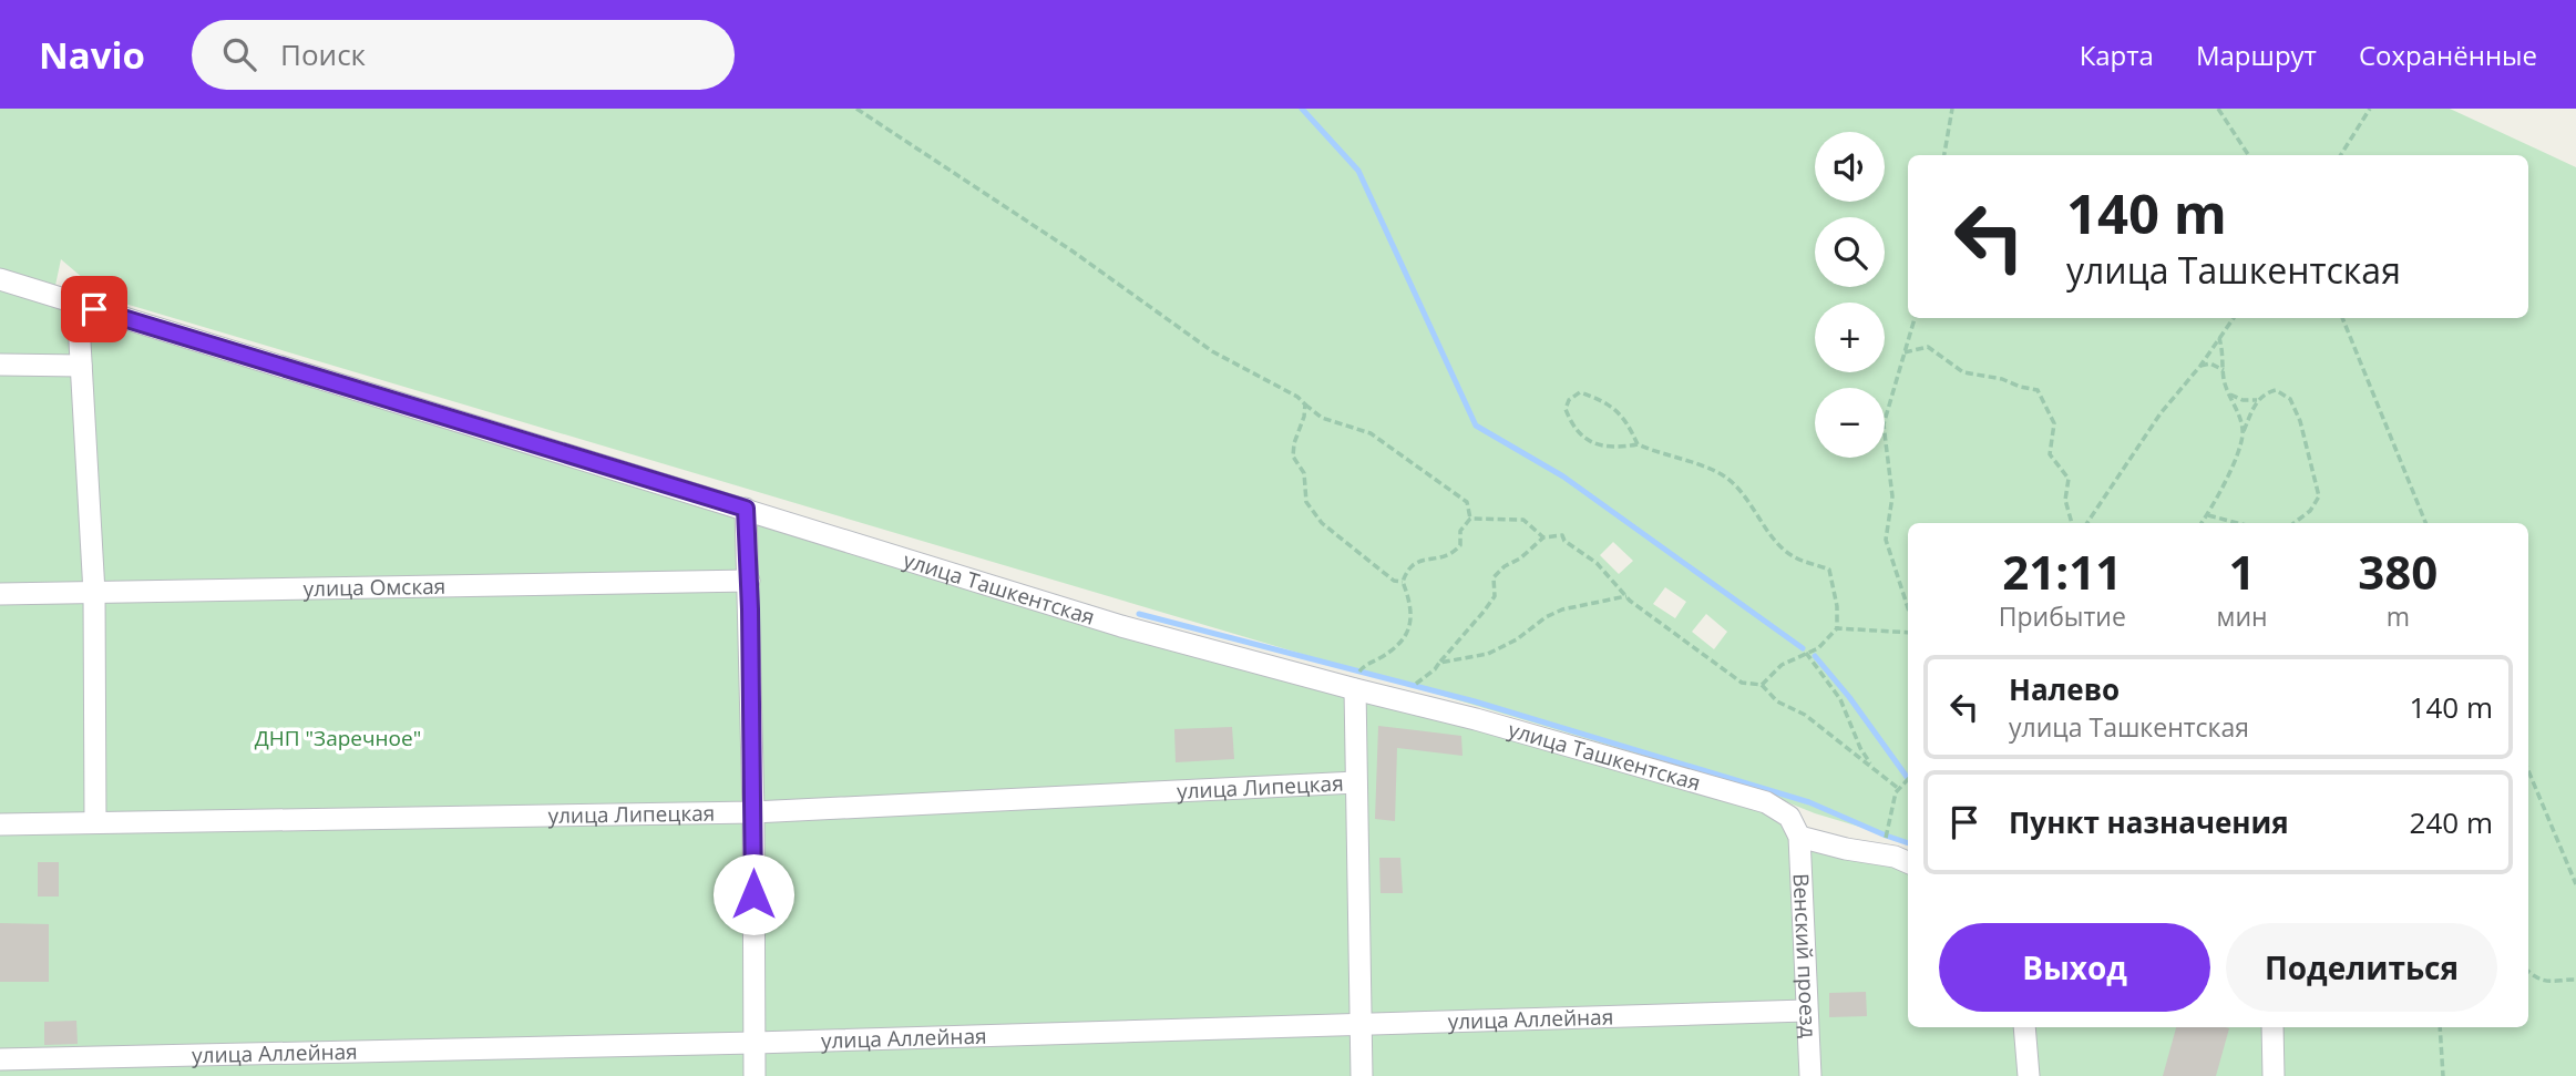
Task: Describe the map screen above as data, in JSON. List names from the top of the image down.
{
  "streets": {
    "street": [
      "улица Омская",
      "улица Ташкентская",
      "улица Липецкая",
      "Венский проезд",
      "улица Аллейная"
    ]
  },
  "crossings": [
    ["улица Ташкентская", "Венский проезд"],
    ["Венский проезд", "улица Аллейная"]
  ],
  "parks": ["ДНП \"Заречное\""],
  "page": {
    "header": "Navio",
    "search": "Поиск",
    "nav": ["Карта", "Маршрут", "Сохранённые"],
    "map_buttons": ["+", "−"],
    "turn": ["140 m", "улица Ташкентская"],
    "eta": [
      "21:11",
      "Прибытие",
      "1",
      "мин",
      "380",
      "m"
    ],
    "list": [
      {
        "name": "Налево",
        "note": "улица Ташкентская",
        "value": "140 m"
      },
      {
        "name": "Пункт назначения",
        "value": "240 m"
      }
    ],
    "buttons": ["Выход", "Поделиться"]
  }
}
